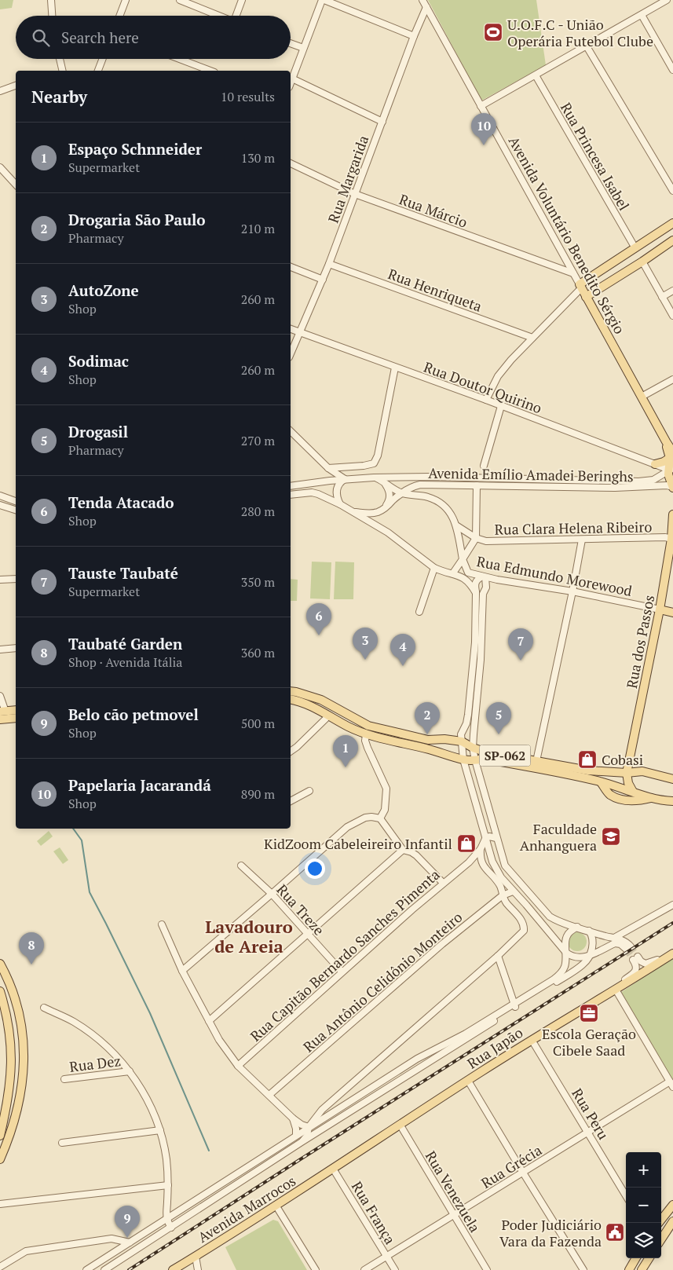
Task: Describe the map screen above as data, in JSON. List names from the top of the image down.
{
  "streets": {
    "main road": [
      "Avenida Voluntário Benedito Sérgio",
      "Rua Edmundo Morewood",
      "Rua dos Passos",
      "SP-062",
      "Rua Japão",
      "Avenida Marrocos"
    ],
    "street": [
      "Rua Princesa Isabel",
      "Rua Margarida",
      "Rua Márcio",
      "Rua Henriqueta",
      "Rua Doutor Quirino",
      "Avenida Emílio Amadei Beringhs",
      "Rua Clara Helena Ribeiro",
      "Rua Treze",
      "Rua Capitão Bernardo Sanches Pimenta",
      "Rua Antônio Celidônio Monteiro",
      "Rua Dez",
      "Rua Peru",
      "Rua Grécia",
      "Rua Venezuela",
      "Rua França"
    ]
  },
  "crossings": [
    ["Rua Margarida", "Rua Márcio"],
    ["Rua Margarida", "Avenida Voluntário Benedito Sérgio"],
    ["Rua Margarida", "Rua Henriqueta"],
    ["Rua Margarida", "Rua Doutor Quirino"],
    ["Rua Márcio", "Avenida Voluntário Benedito Sérgio"],
    ["Rua Clara Helena Ribeiro", "Rua dos Passos"],
    ["Rua Edmundo Morewood", "Rua dos Passos"],
    ["Rua dos Passos", "SP-062"],
    ["Rua Treze", "Rua Capitão Bernardo Sanches Pimenta"],
    ["Rua Japão", "Rua Peru"],
    ["Rua Japão", "Rua Venezuela"],
    ["Rua Japão", "Avenida Marrocos"],
    ["Rua Japão", "Rua França"],
    ["Rua Peru", "Rua Grécia"],
    ["Rua Grécia", "Rua Venezuela"],
    ["Rua Grécia", "Rua França"],
    ["Avenida Marrocos", "Rua França"]
  ],
  "districts": ["Lavadouro de Areia"],
  "places": {
    "sports": ["U.O.F.C - União Operária Futebol Clube"],
    "shop": ["Cobasi", "KidZoom Cabeleireiro Infantil"],
    "school or university": ["Faculdade Anhanguera"],
    "office": ["Escola Geração Cibele Saad"],
    "public building": ["Poder Judiciário Vara da Fazenda"]
  },
  "page": {
    "search": "Search here",
    "heading": ["Nearby", "10 results"],
    "pins": [
      "10",
      "6",
      "3",
      "7",
      "4",
      "2",
      "5",
      "1",
      "8",
      "9"
    ],
    "list": [
      {
        "mark": "1",
        "name": "Espaço Schnneider",
        "note": "Supermarket",
        "value": "130 m"
      },
      {
        "mark": "2",
        "name": "Drogaria São Paulo",
        "note": "Pharmacy",
        "value": "210 m"
      },
      {
        "mark": "3",
        "name": "AutoZone",
        "note": "Shop",
        "value": "260 m"
      },
      {
        "mark": "4",
        "name": "Sodimac",
        "note": "Shop",
        "value": "260 m"
      },
      {
        "mark": "5",
        "name": "Drogasil",
        "note": "Pharmacy",
        "value": "270 m"
      },
      {
        "mark": "6",
        "name": "Tenda Atacado",
        "note": "Shop",
        "value": "280 m"
      },
      {
        "mark": "7",
        "name": "Tauste Taubaté",
        "note": "Supermarket",
        "value": "350 m"
      },
      {
        "mark": "8",
        "name": "Taubaté Garden",
        "note": "Shop · Avenida Itália",
        "value": "360 m"
      },
      {
        "mark": "9",
        "name": "Belo cão petmovel",
        "note": "Shop",
        "value": "500 m"
      },
      {
        "mark": "10",
        "name": "Papelaria Jacarandá",
        "note": "Shop",
        "value": "890 m"
      }
    ],
    "map_buttons": ["+", "−"]
  }
}
